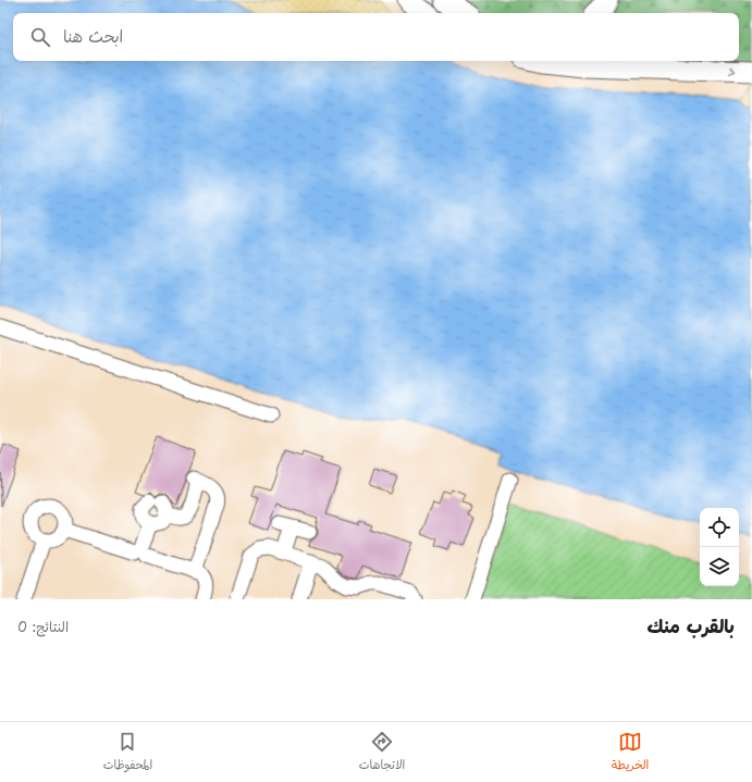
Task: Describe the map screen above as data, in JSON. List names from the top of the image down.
{
  "page": {
    "search": "ابحث هنا",
    "heading": ["بالقرب منك", "النتائج: 0"],
    "nav": ["الخريطة", "الاتجاهات", "المحفوظات"]
  }
}
